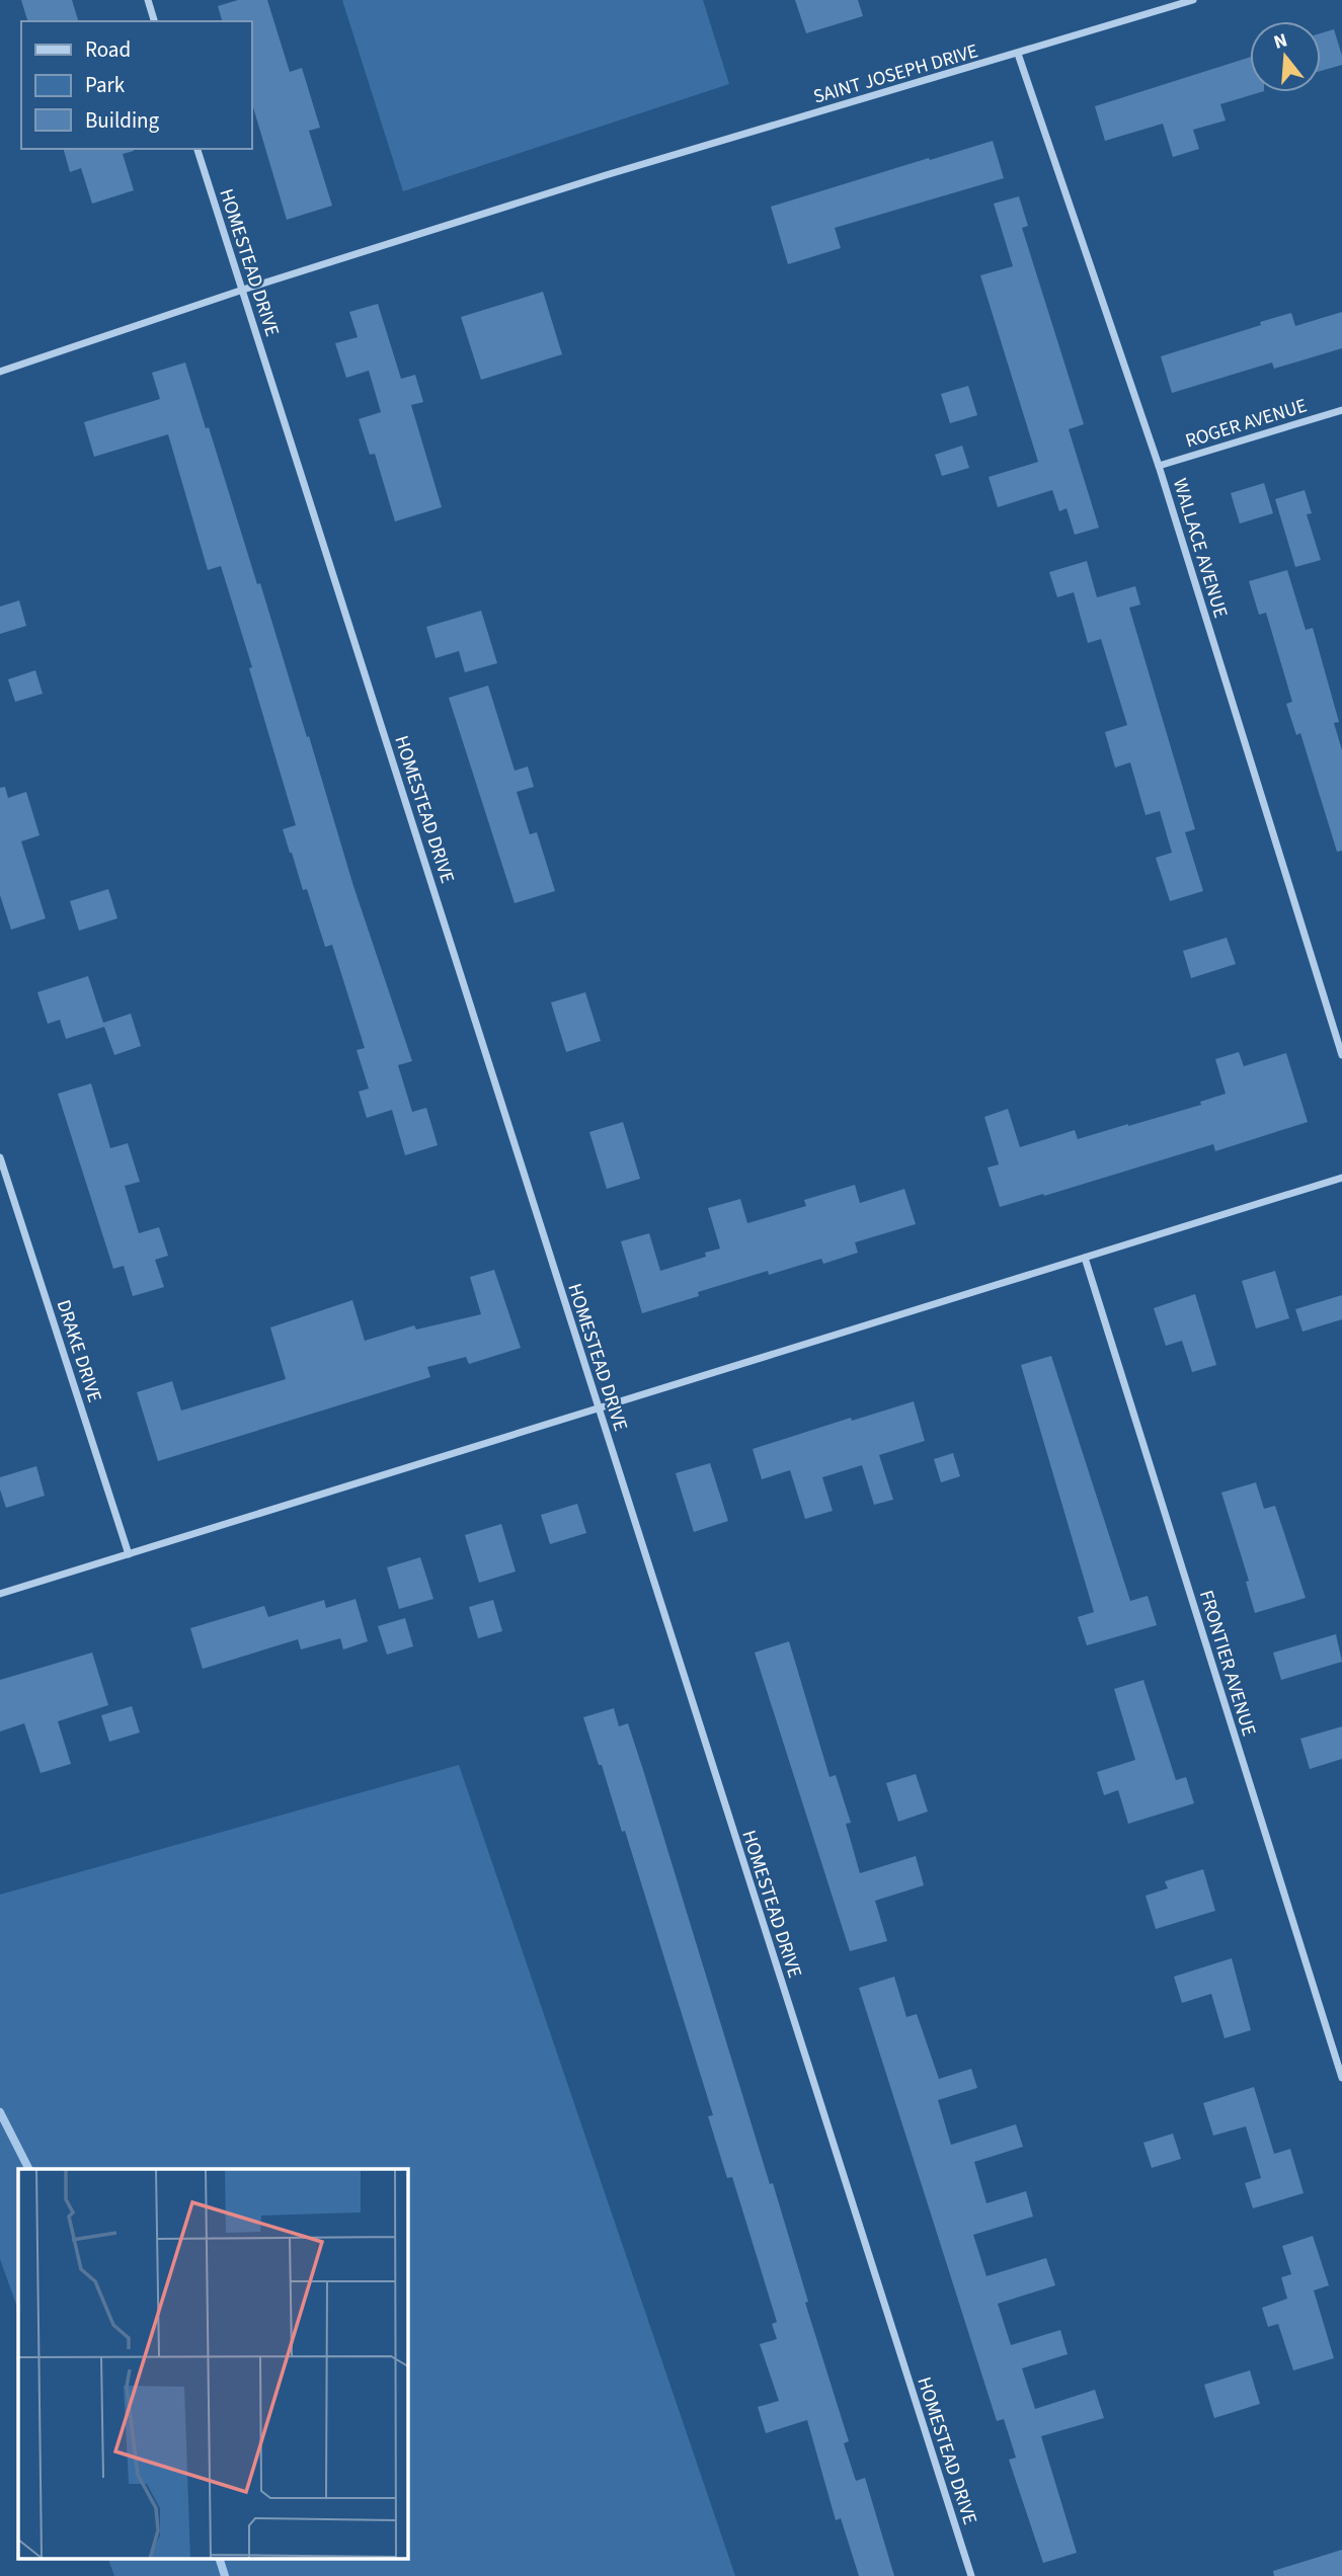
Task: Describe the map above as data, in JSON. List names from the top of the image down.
{
  "streets": {
    "street": [
      "SAINT JOSEPH DRIVE",
      "HOMESTEAD DRIVE",
      "ROGER AVENUE",
      "WALLACE AVENUE",
      "DRAKE DRIVE",
      "FRONTIER AVENUE"
    ]
  },
  "crossings": [
    ["SAINT JOSEPH DRIVE", "HOMESTEAD DRIVE"],
    ["SAINT JOSEPH DRIVE", "WALLACE AVENUE"],
    ["ROGER AVENUE", "WALLACE AVENUE"]
  ],
  "legend": ["Road", "Park", "Building"],
  "north": "top"
}
